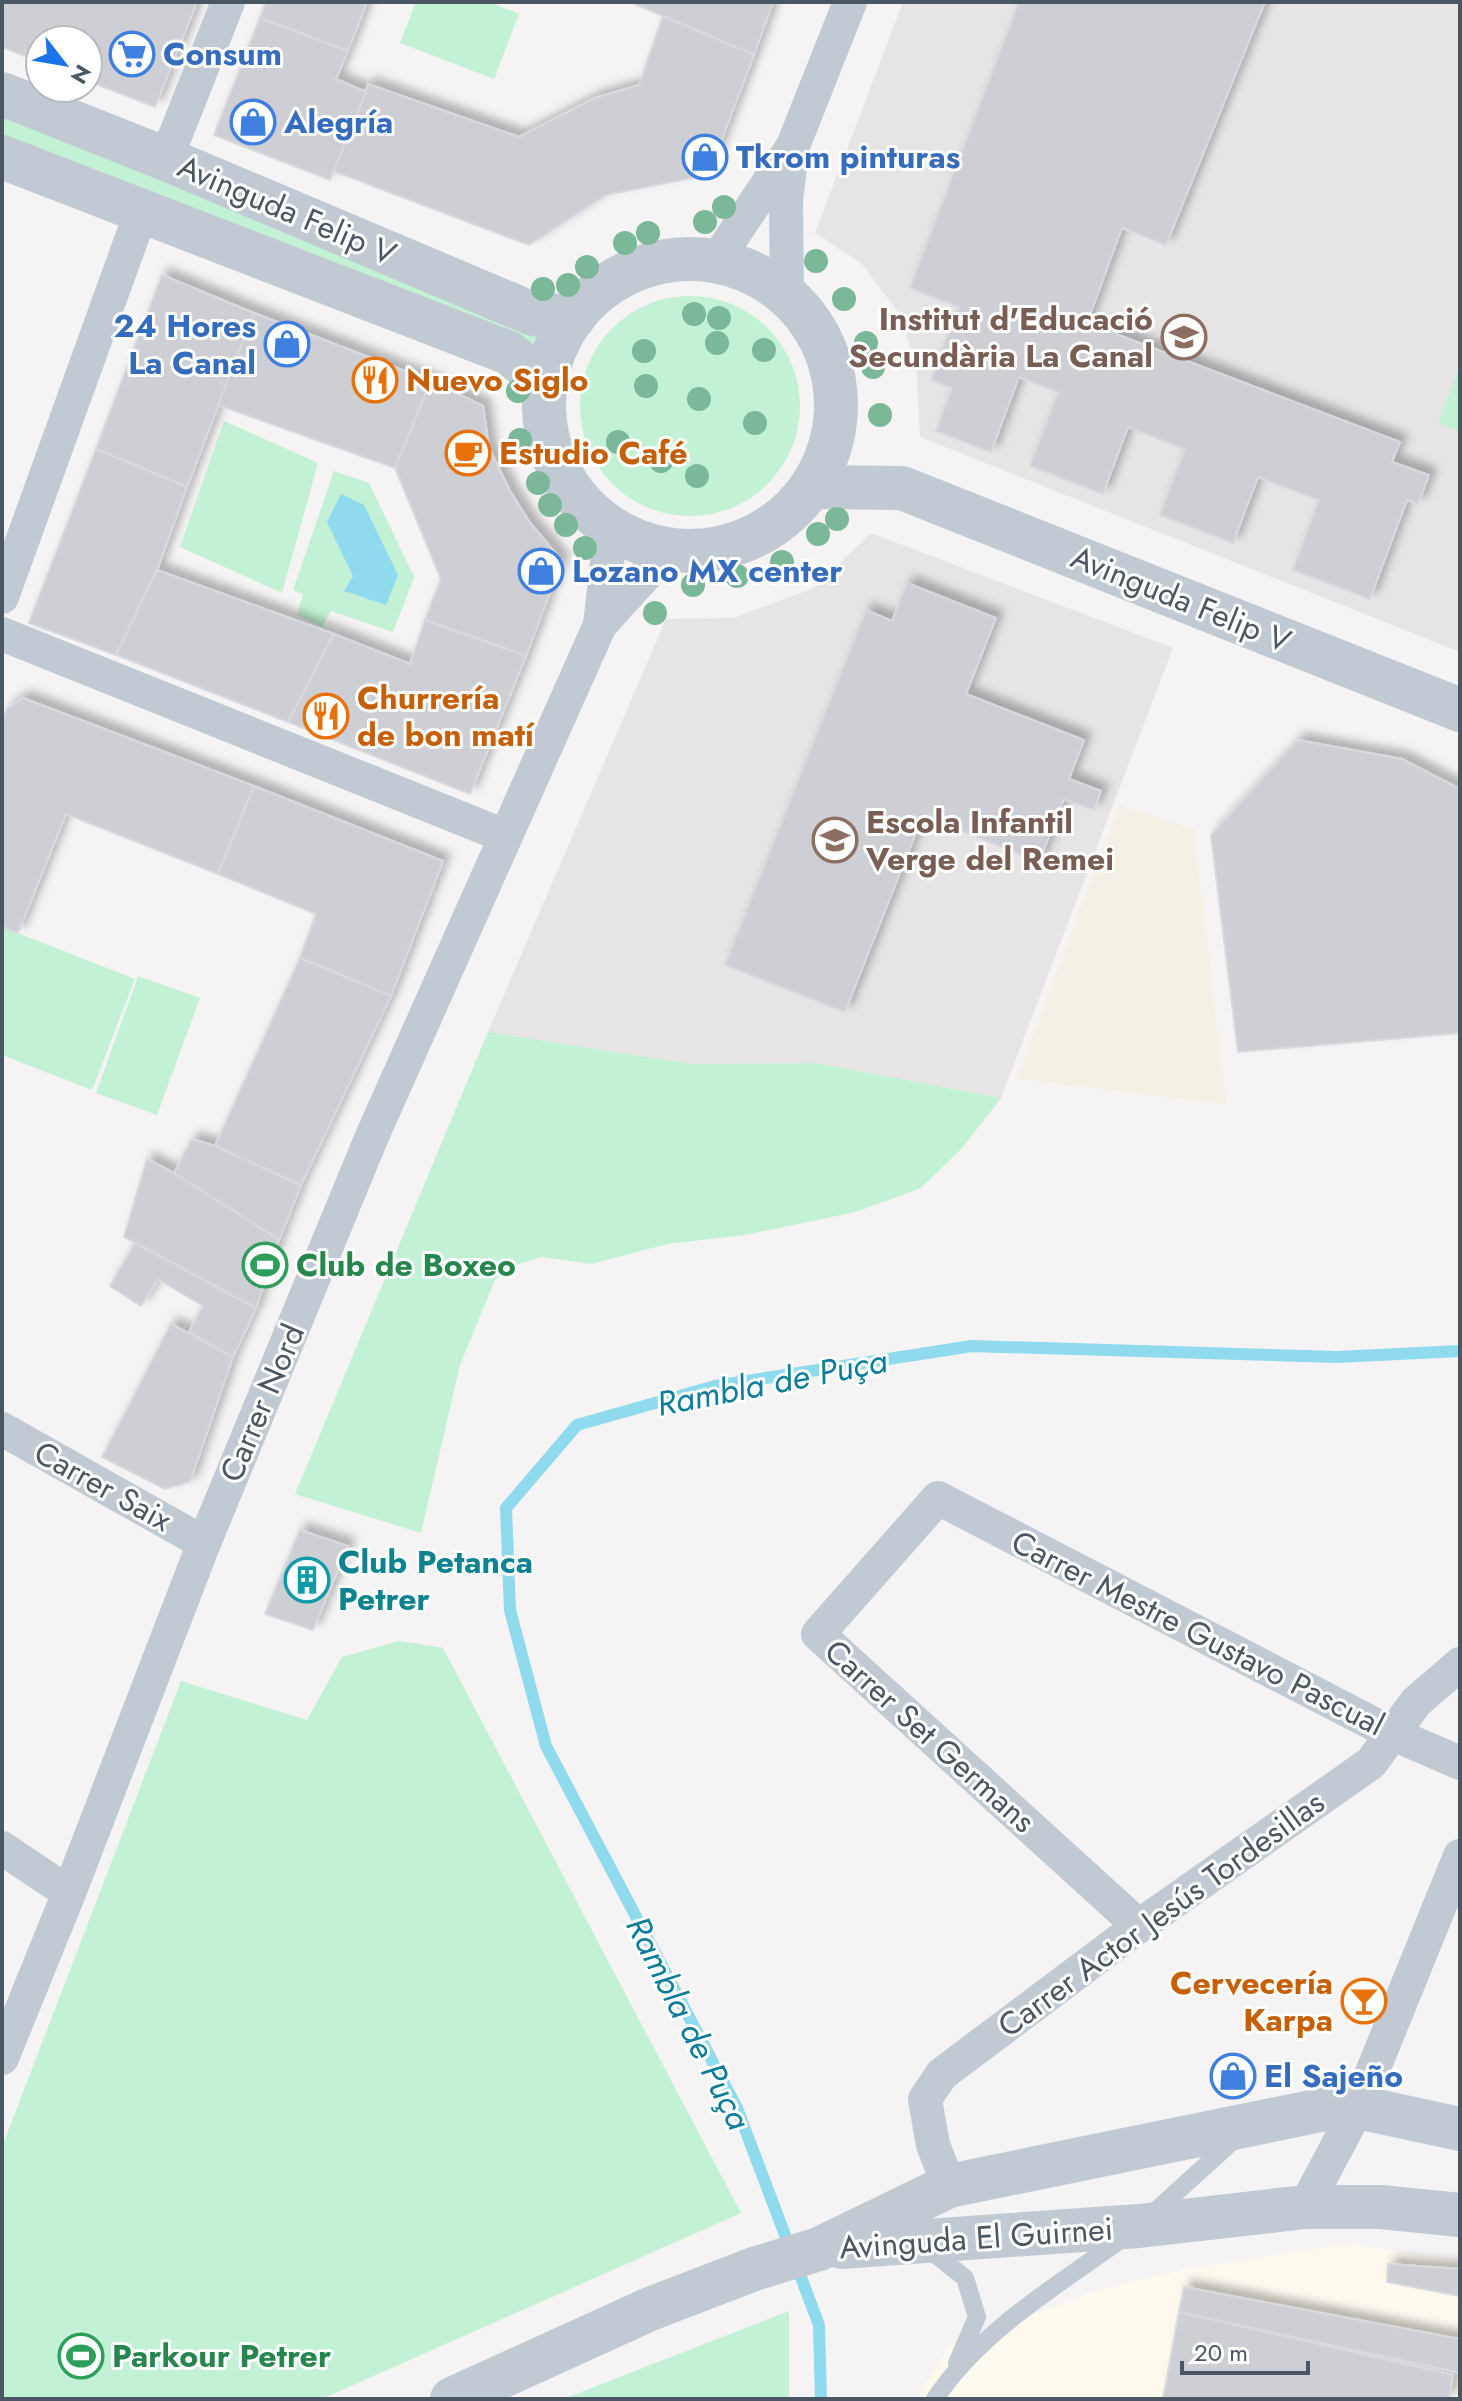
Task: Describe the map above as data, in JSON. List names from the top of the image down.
{
  "streets": {
    "street": [
      "Avinguda Felip V",
      "Carrer Nord",
      "Carrer Saix",
      "Carrer Mestre Gustavo Pascual",
      "Carrer Set Germans",
      "Carrer Actor Jesús Tordesillas",
      "Avinguda El Guirnei"
    ]
  },
  "crossings": [
    ["Carrer Nord", "Carrer Saix"],
    ["Carrer Mestre Gustavo Pascual", "Carrer Set Germans"],
    ["Carrer Mestre Gustavo Pascual", "Carrer Actor Jesús Tordesillas"],
    ["Carrer Set Germans", "Carrer Actor Jesús Tordesillas"],
    ["Carrer Actor Jesús Tordesillas", "Avinguda El Guirnei"]
  ],
  "water": ["Rambla de Puça"],
  "places": {
    "supermarket": ["Consum"],
    "shop": [
      "Alegría",
      "Tkrom pinturas",
      "24 Hores La Canal",
      "Lozano MX center",
      "El Sajeño"
    ],
    "school or university": ["Institut d'Educació Secundària La Canal", "Escola Infantil Verge del Remei"],
    "restaurant": ["Nuevo Siglo", "Churrería de bon matí"],
    "cafe": ["Estudio Café"],
    "sports": ["Club de Boxeo", "Parkour Petrer"],
    "building": ["Club Petanca Petrer"],
    "bar": ["Cervecería Karpa"]
  },
  "scale_bar": "20 m",
  "north": "bottom right"
}
